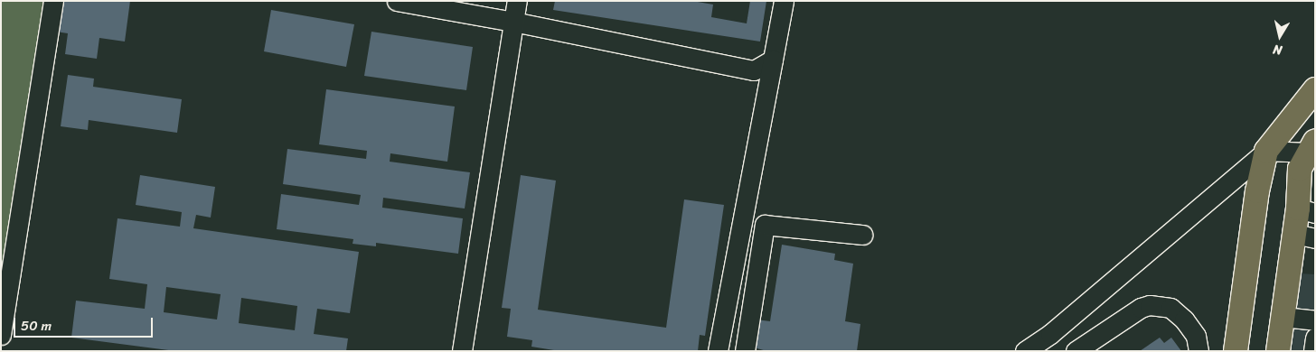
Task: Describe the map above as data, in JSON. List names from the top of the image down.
{
  "scale_bar": "50 m",
  "north": "bottom"
}
